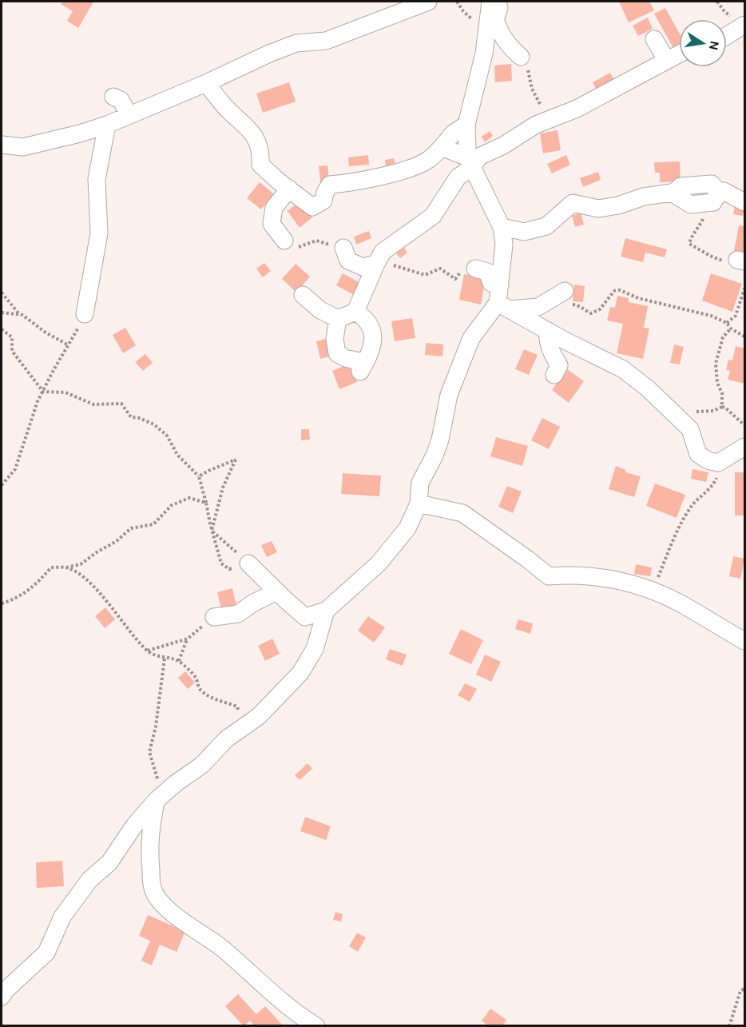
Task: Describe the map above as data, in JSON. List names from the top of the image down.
{
  "north": "right"
}
